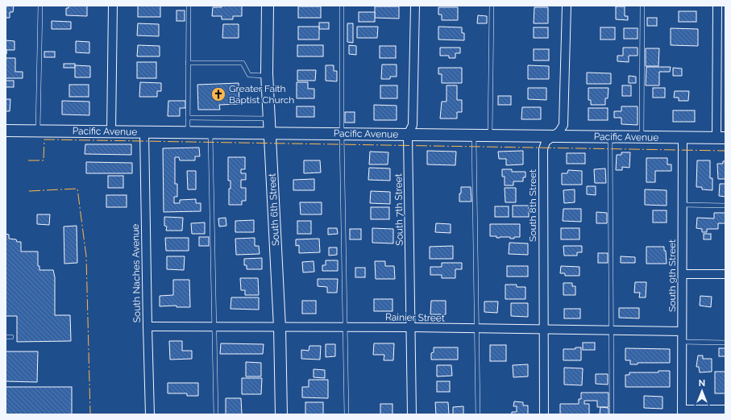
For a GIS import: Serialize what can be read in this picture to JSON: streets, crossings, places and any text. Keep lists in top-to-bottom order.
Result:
{
  "streets": {
    "street": [
      "Pacific Avenue",
      "South 8th Street",
      "South 6th Street",
      "South 7th Street",
      "South Naches Avenue",
      "South 9th Street",
      "Rainier Street"
    ]
  },
  "crossings": [
    ["Pacific Avenue", "South 8th Street"],
    ["Pacific Avenue", "South 6th Street"],
    ["Pacific Avenue", "South 7th Street"],
    ["Pacific Avenue", "South Naches Avenue"],
    ["Pacific Avenue", "South 9th Street"],
    ["South 8th Street", "Rainier Street"],
    ["South 6th Street", "Rainier Street"],
    ["South 7th Street", "Rainier Street"],
    ["South Naches Avenue", "Rainier Street"],
    ["South 9th Street", "Rainier Street"]
  ],
  "places": {
    "church": ["Greater Faith Baptist Church"]
  },
  "north": "top"
}
